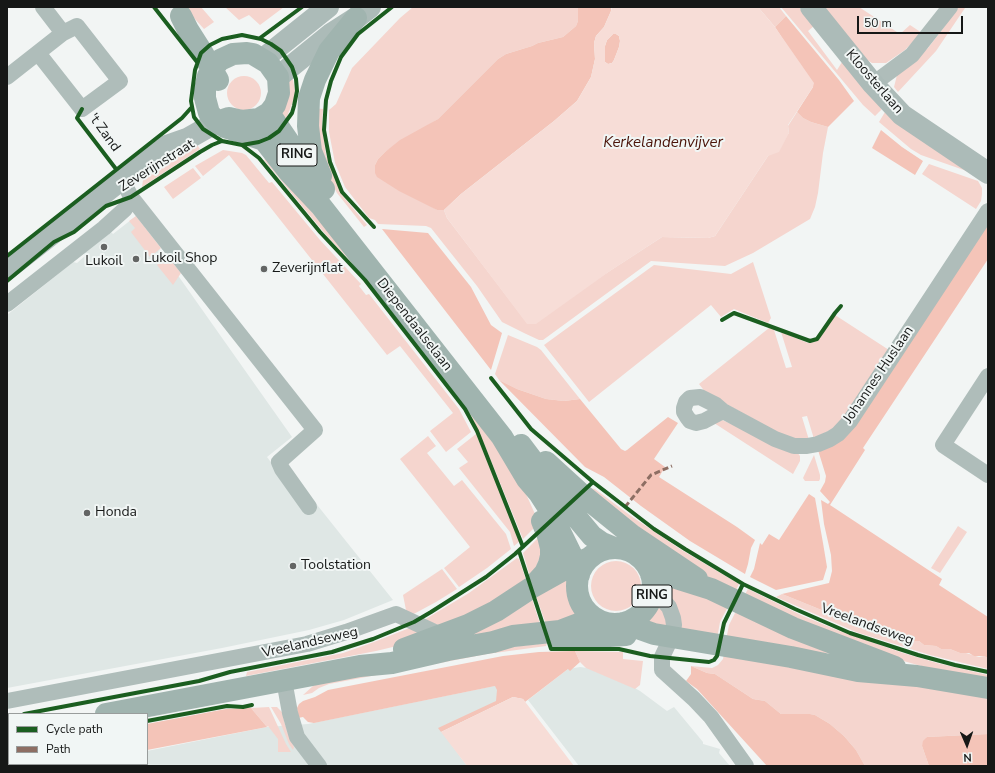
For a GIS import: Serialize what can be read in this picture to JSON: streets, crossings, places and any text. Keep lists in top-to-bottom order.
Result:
{
  "streets": {
    "main road": ["RING", "Diependaalselaan", "Vreelandseweg"],
    "street": [
      "Kloosterlaan",
      "'t Zand",
      "Zeverijnstraat",
      "Johannes Huslaan"
    ]
  },
  "crossings": [
    ["RING", "Diependaalselaan"],
    ["RING", "Vreelandseweg"],
    ["Zeverijnstraat", "Diependaalselaan"],
    ["Diependaalselaan", "Vreelandseweg"]
  ],
  "water": ["Kerkelandenvijver"],
  "places": [
    "Lukoil",
    "Lukoil Shop",
    "Zeverijnflat",
    "Honda",
    "Toolstation"
  ],
  "legend": ["Cycle path", "Path"],
  "scale_bar": "50 m",
  "north": "bottom"
}
